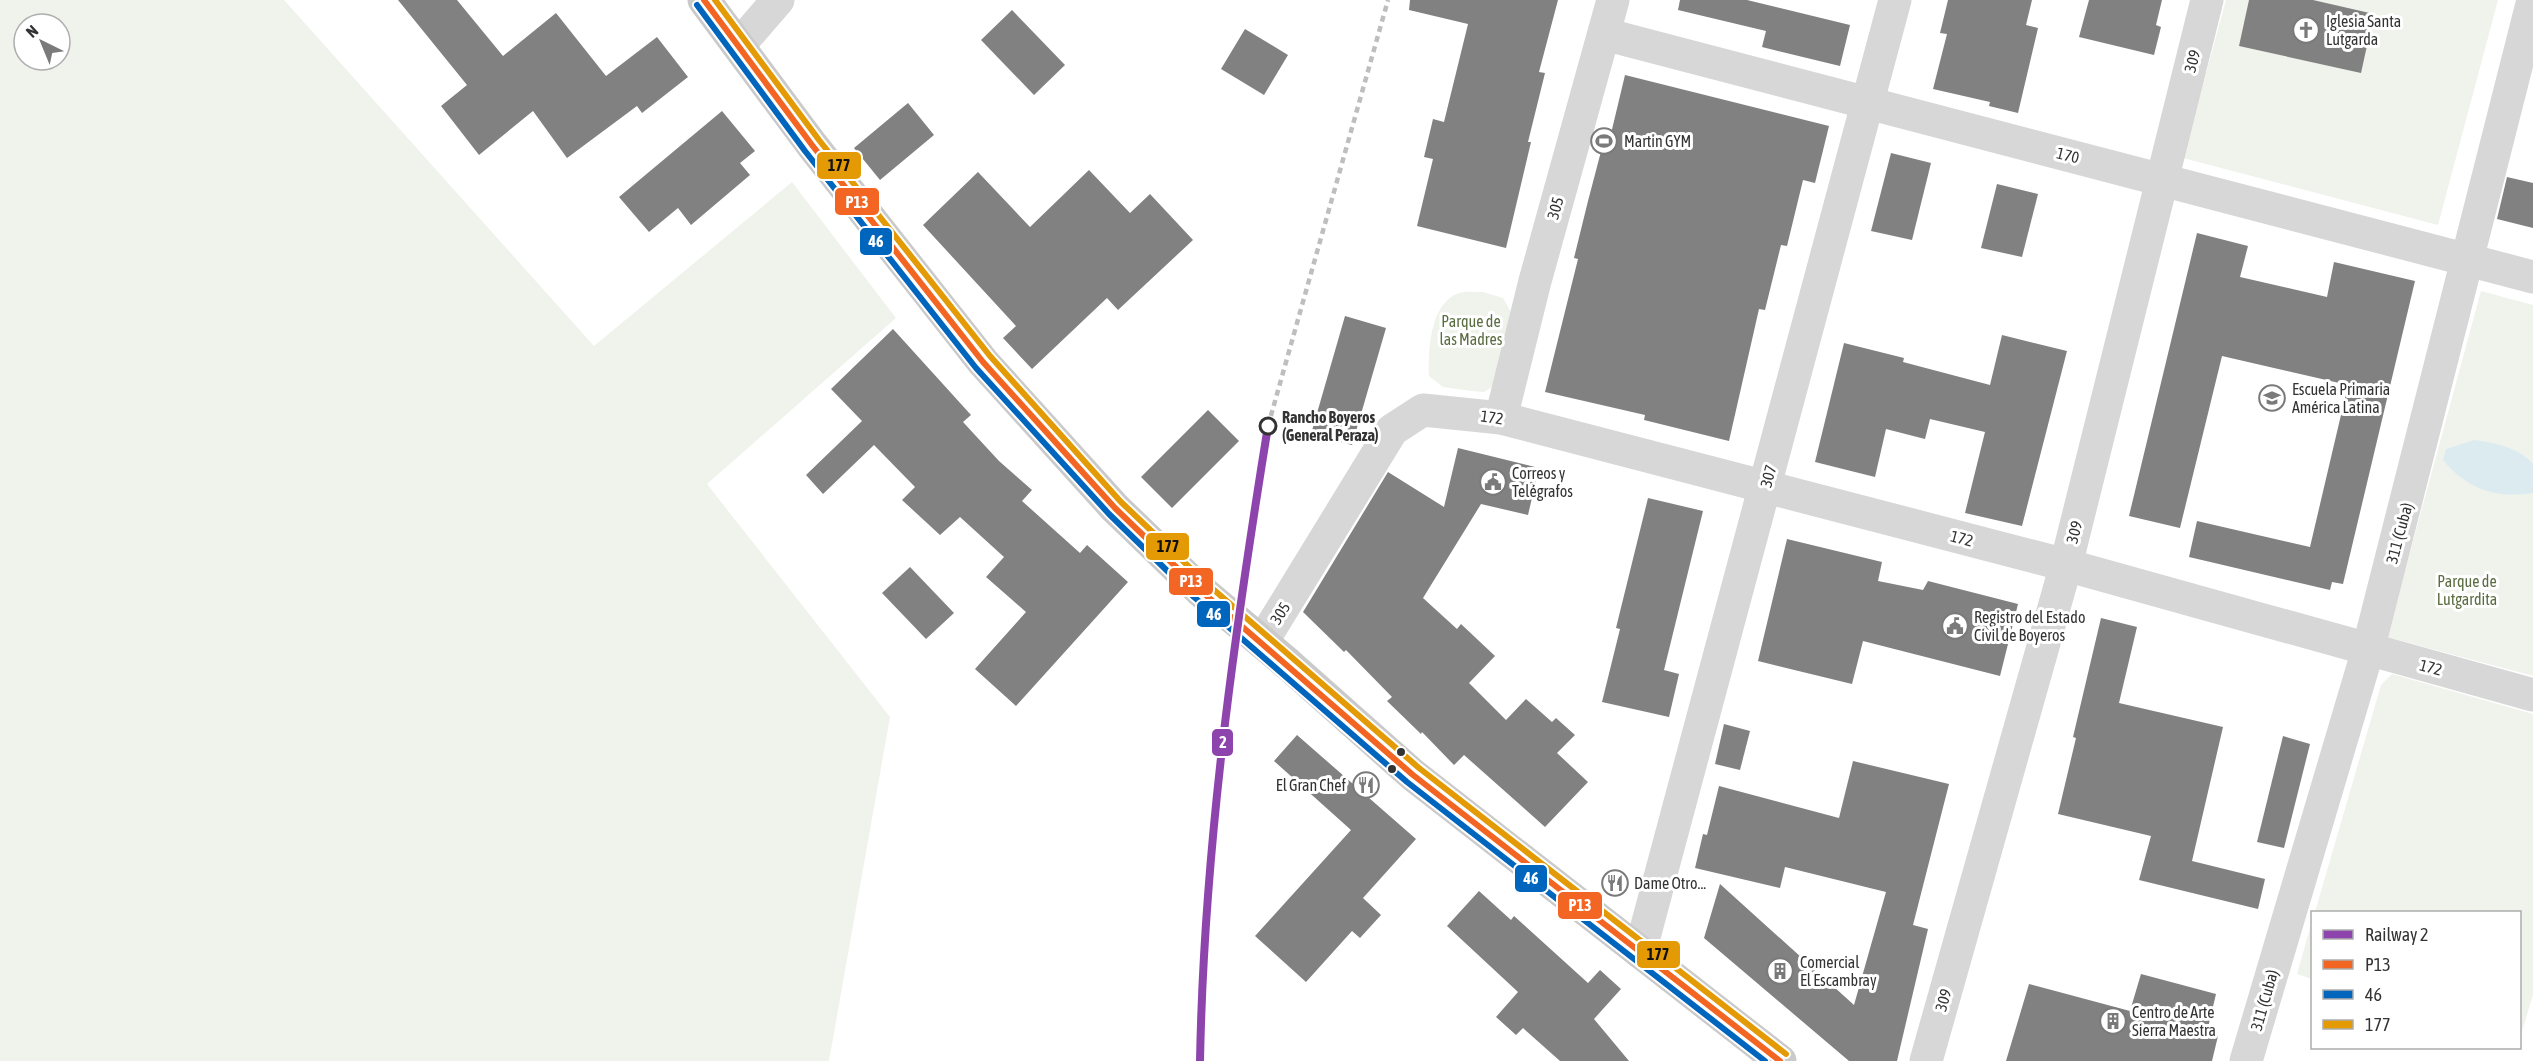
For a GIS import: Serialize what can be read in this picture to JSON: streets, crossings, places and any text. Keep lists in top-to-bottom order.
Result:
{
  "streets": {
    "street": [
      "309",
      "170",
      "305",
      "172",
      "307",
      "311 (Cuba)"
    ]
  },
  "crossings": [
    ["309", "170"],
    ["309", "172"],
    ["170", "305"],
    ["170", "307"],
    ["170", "311 (Cuba)"],
    ["305", "172"],
    ["172", "307"],
    ["172", "311 (Cuba)"]
  ],
  "parks": ["Parque de las Madres", "Parque de Lutgardita"],
  "places": {
    "church": ["Iglesia Santa Lutgarda"],
    "sports": ["Martin GYM"],
    "school or university": ["Escuela Primaria América Latina"],
    "other": ["Rancho Boyeros (General Peraza)"],
    "public building": ["Correos y Telégrafos", "Registro del Estado Civil de Boyeros"],
    "restaurant": ["El Gran Chef", "Dame Otro..."],
    "building": ["Comercial El Escambray", "Centro de Arte Sierra Maestra"]
  },
  "lines": [
    "transit line P13",
    "transit line 177",
    "transit line 46",
    "rail line 2"
  ],
  "legend": [
    "Railway 2",
    "P13",
    "46",
    "177"
  ],
  "north": "top left"
}
